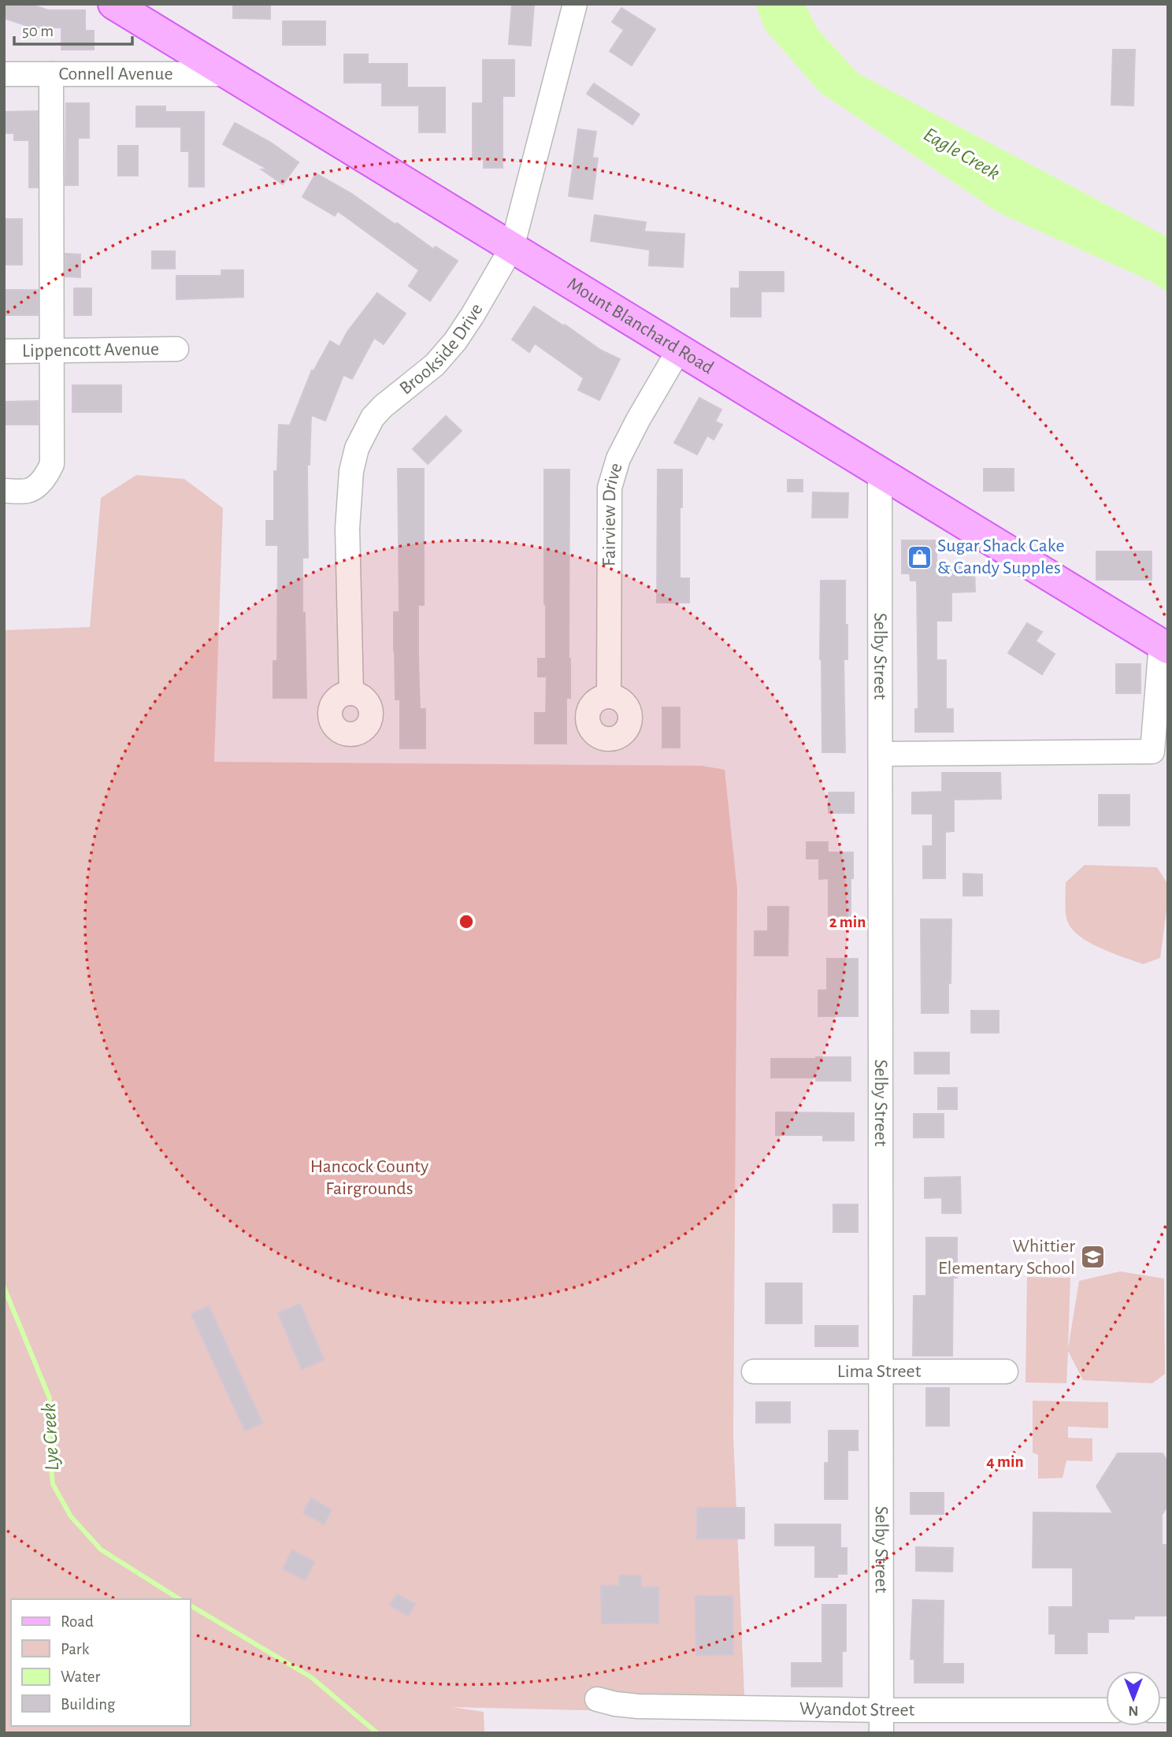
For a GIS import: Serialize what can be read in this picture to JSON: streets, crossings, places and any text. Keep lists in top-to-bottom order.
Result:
{
  "streets": {
    "main road": ["Mount Blanchard Road"],
    "street": [
      "Connell Avenue",
      "Brookside Drive",
      "Lippencott Avenue",
      "Fairview Drive",
      "Selby Street",
      "Lima Street",
      "Wyandot Street"
    ]
  },
  "crossings": [
    ["Connell Avenue", "Mount Blanchard Road"],
    ["Mount Blanchard Road", "Brookside Drive"],
    ["Mount Blanchard Road", "Fairview Drive"],
    ["Mount Blanchard Road", "Selby Street"],
    ["Selby Street", "Lima Street"],
    ["Selby Street", "Wyandot Street"]
  ],
  "water": ["Eagle Creek", "Lye Creek"],
  "parks": ["Hancock County Fairgrounds"],
  "places": {
    "shop": ["Sugar Shack Cake & Candy Supples"],
    "school or university": ["Whittier Elementary School"]
  },
  "legend": [
    "Road",
    "Park",
    "Water",
    "Building"
  ],
  "scale_bar": "50 m",
  "north": "bottom",
  "rings": ["2 min", "4 min"]
}
